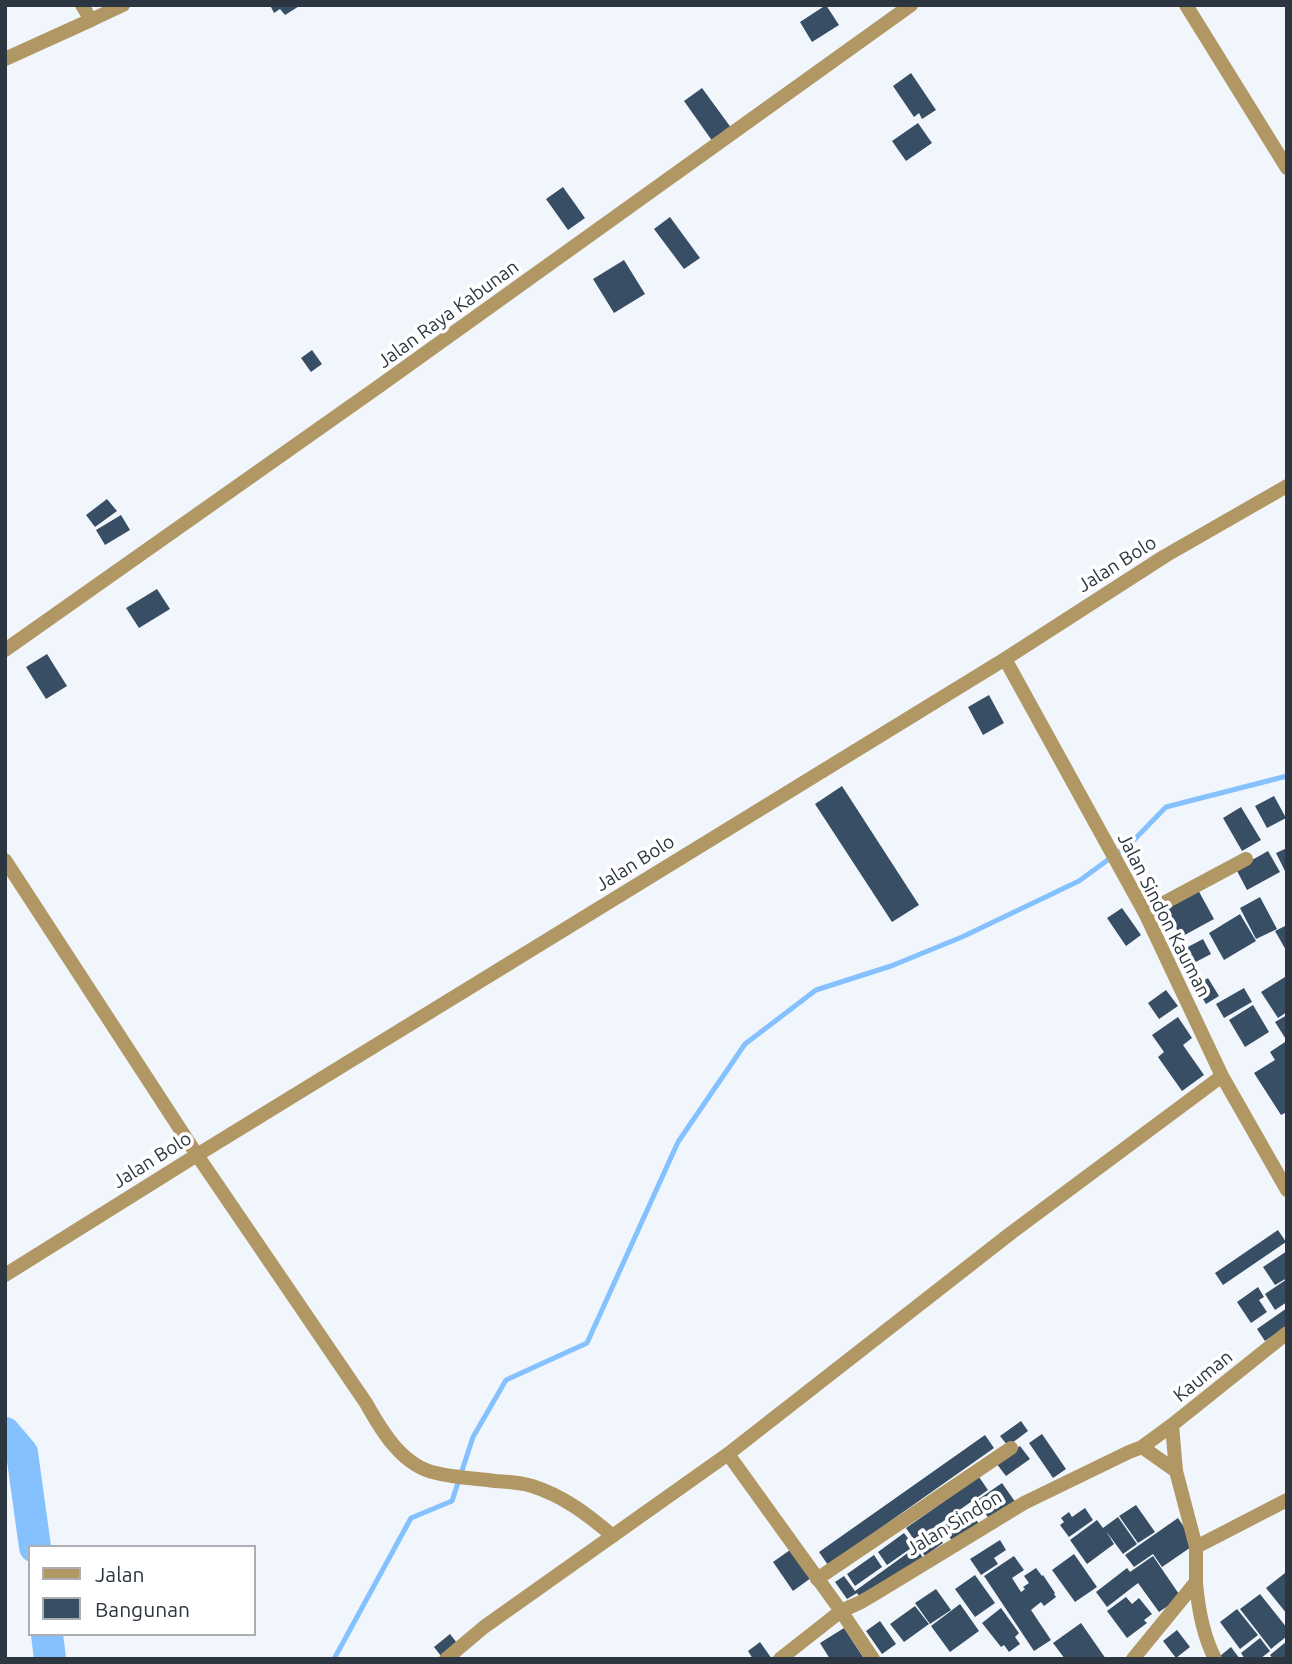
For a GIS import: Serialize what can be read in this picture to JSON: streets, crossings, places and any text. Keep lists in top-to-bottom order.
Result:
{
  "streets": {
    "street": [
      "Jalan Raya Kabunan",
      "Jalan Bolo",
      "Jalan Sindon Kauman",
      "Kauman",
      "Jalan Sindon"
    ]
  },
  "crossings": [
    ["Jalan Bolo", "Jalan Sindon Kauman"],
    ["Kauman", "Jalan Sindon"]
  ],
  "legend": ["Jalan", "Bangunan"]
}
